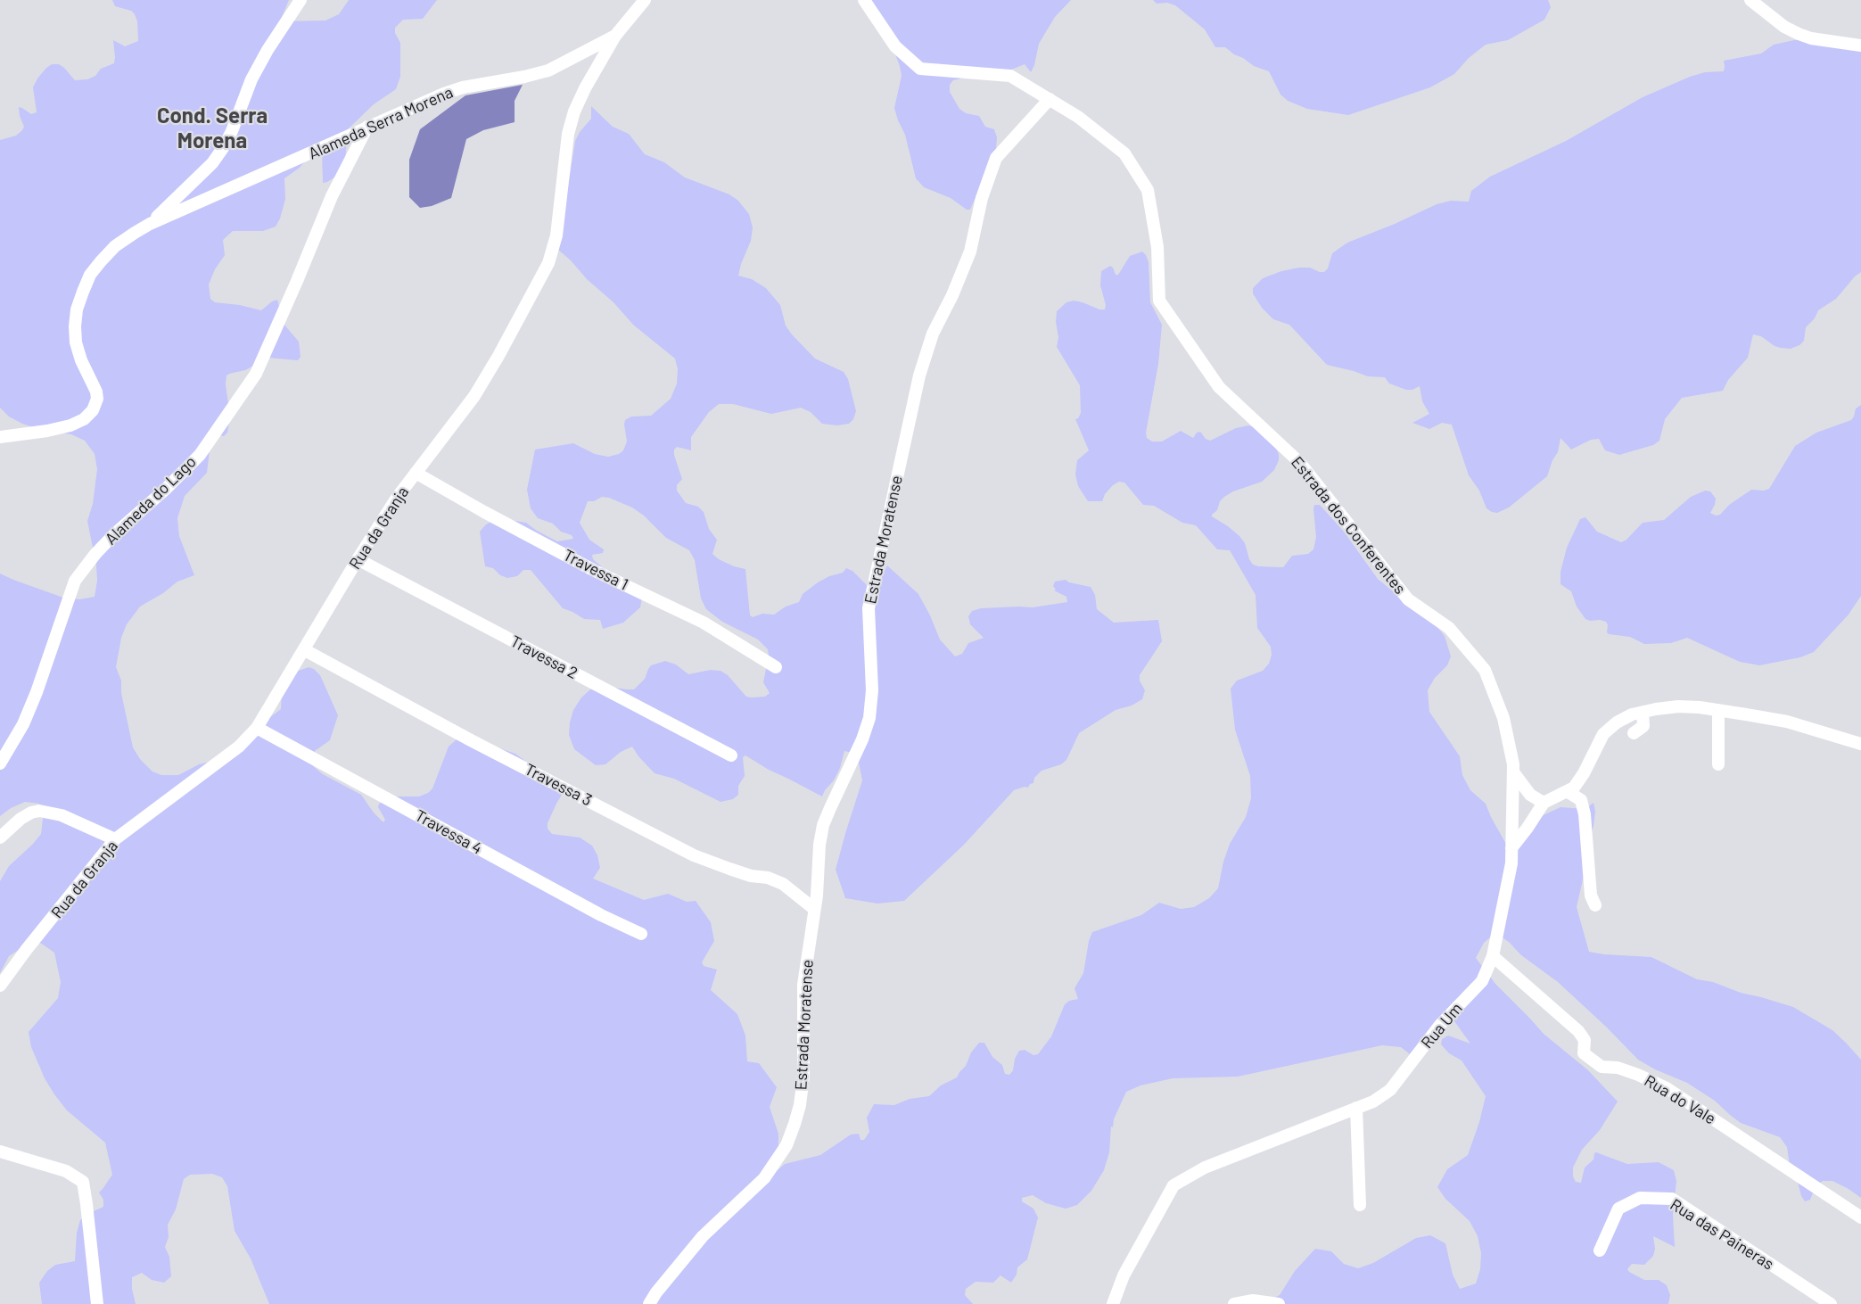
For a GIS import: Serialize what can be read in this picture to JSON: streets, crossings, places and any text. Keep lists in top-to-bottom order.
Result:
{
  "streets": {
    "street": [
      "Alameda Serra Morena",
      "Alameda do Lago",
      "Estrada dos Conferentes",
      "Rua da Granja",
      "Estrada Moratense",
      "Travessa 1",
      "Travessa 2",
      "Travessa 3",
      "Travessa 4",
      "Rua Um",
      "Rua do Vale",
      "Rua das Paineras"
    ]
  },
  "crossings": [
    ["Alameda Serra Morena", "Alameda do Lago"],
    ["Alameda Serra Morena", "Rua da Granja"],
    ["Estrada dos Conferentes", "Estrada Moratense"],
    ["Estrada dos Conferentes", "Rua Um"],
    ["Rua da Granja", "Travessa 1"],
    ["Rua da Granja", "Travessa 2"],
    ["Rua da Granja", "Travessa 3"],
    ["Rua da Granja", "Travessa 4"],
    ["Estrada Moratense", "Travessa 3"],
    ["Rua Um", "Rua do Vale"]
  ],
  "districts": ["Cond. Serra Morena"]
}
